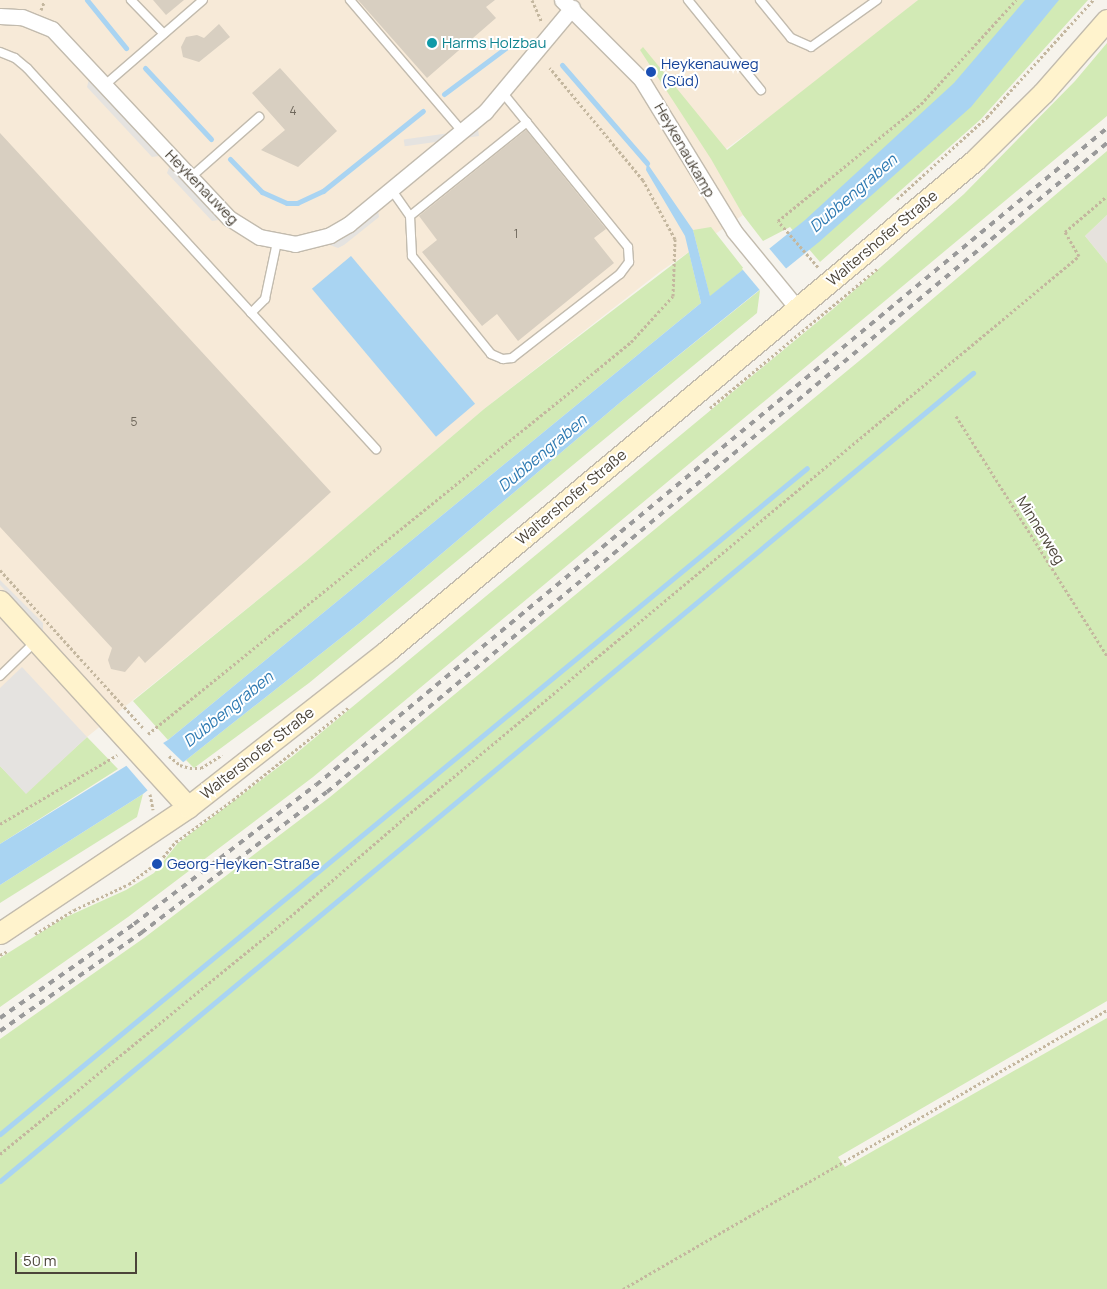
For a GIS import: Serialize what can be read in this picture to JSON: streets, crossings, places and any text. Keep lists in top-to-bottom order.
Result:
{
  "streets": {
    "main road": ["Waltershofer Straße"],
    "street": ["Heykenaukamp", "Heykenauweg"],
    "path": ["Minnerweg"]
  },
  "crossings": [
    ["Heykenaukamp", "Heykenauweg"],
    ["Heykenaukamp", "Waltershofer Straße"]
  ],
  "water": ["Dubbengraben"],
  "places": ["Harms Holzbau", "Heykenauweg (Süd)", "Georg-Heyken-Straße"],
  "house_numbers": ["4", "1", "5"],
  "scale_bar": "50 m"
}
